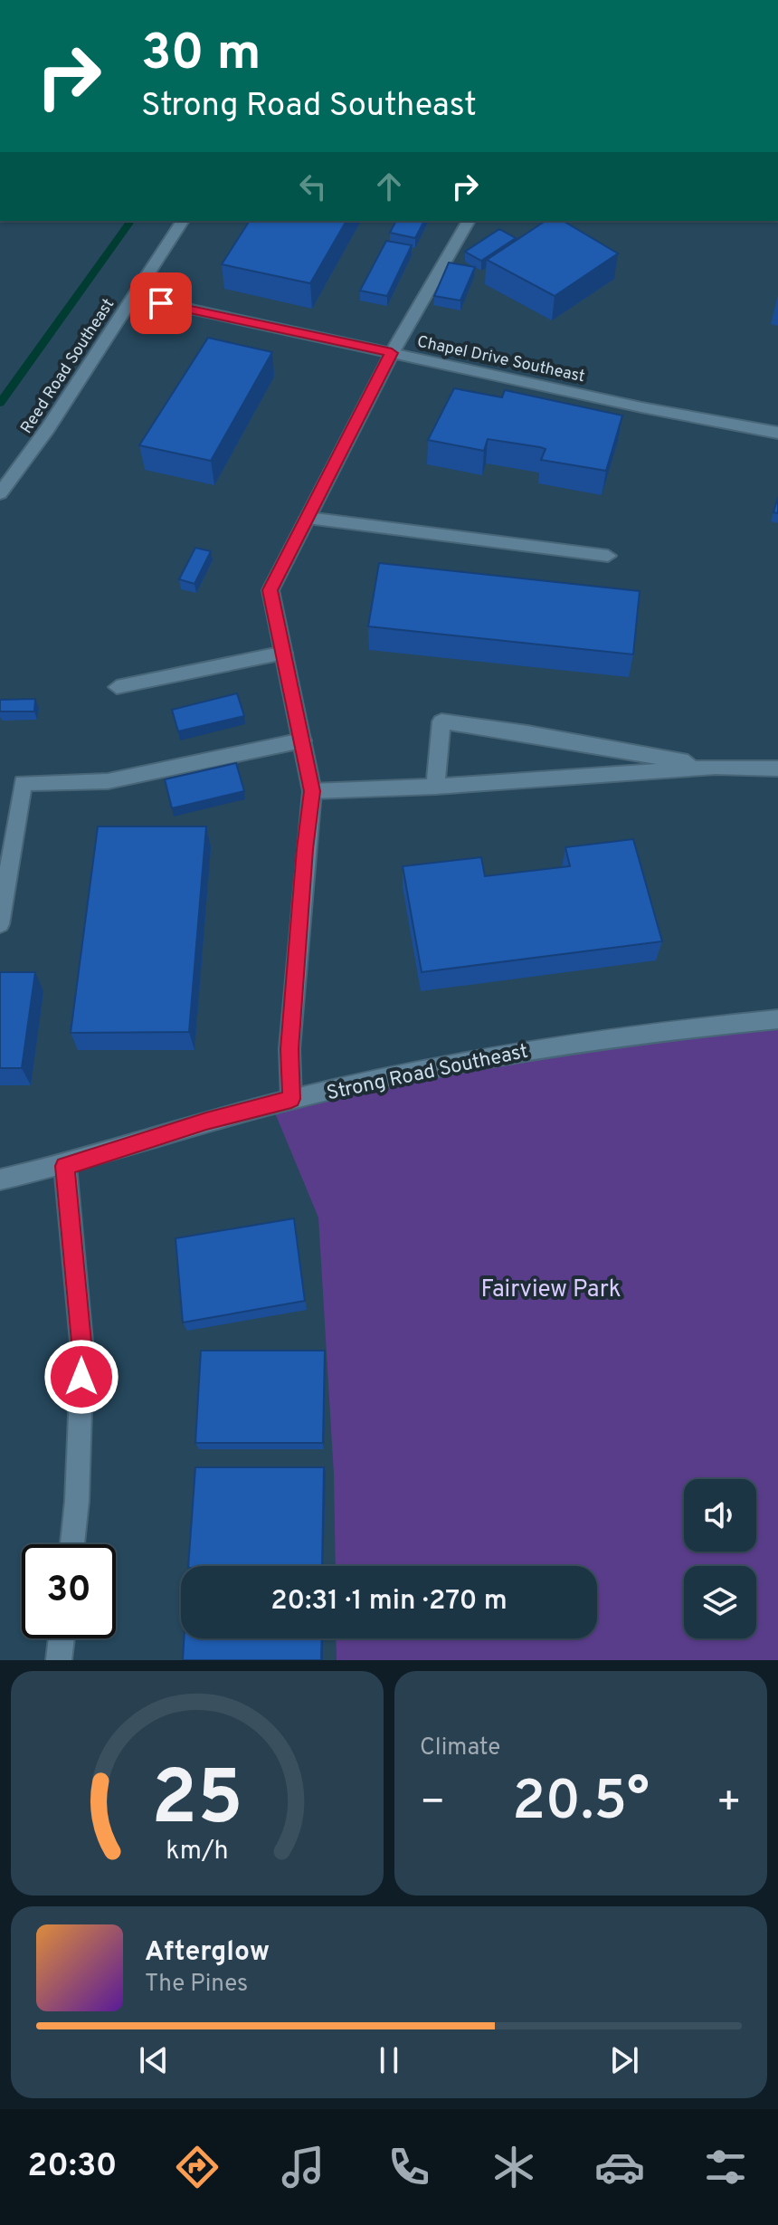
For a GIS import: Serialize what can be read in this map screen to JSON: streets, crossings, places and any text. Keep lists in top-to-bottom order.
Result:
{
  "streets": {
    "street": ["Chapel Drive Southeast", "Reed Road Southeast", "Strong Road Southeast"]
  },
  "crossings": [
    ["Chapel Drive Southeast", "Reed Road Southeast"]
  ],
  "parks": ["Fairview Park"],
  "page": {
    "turn": ["30 m", "Strong Road Southeast"],
    "limit": "30",
    "trip": "20:31 · 1 min · 270 m",
    "tile": "Climate",
    "heat": ["−", "20.5°", "+"],
    "song": ["Afterglow", "The Pines"],
    "tabs": "20:30",
    "gauge": ["25", "km/h"]
  }
}
